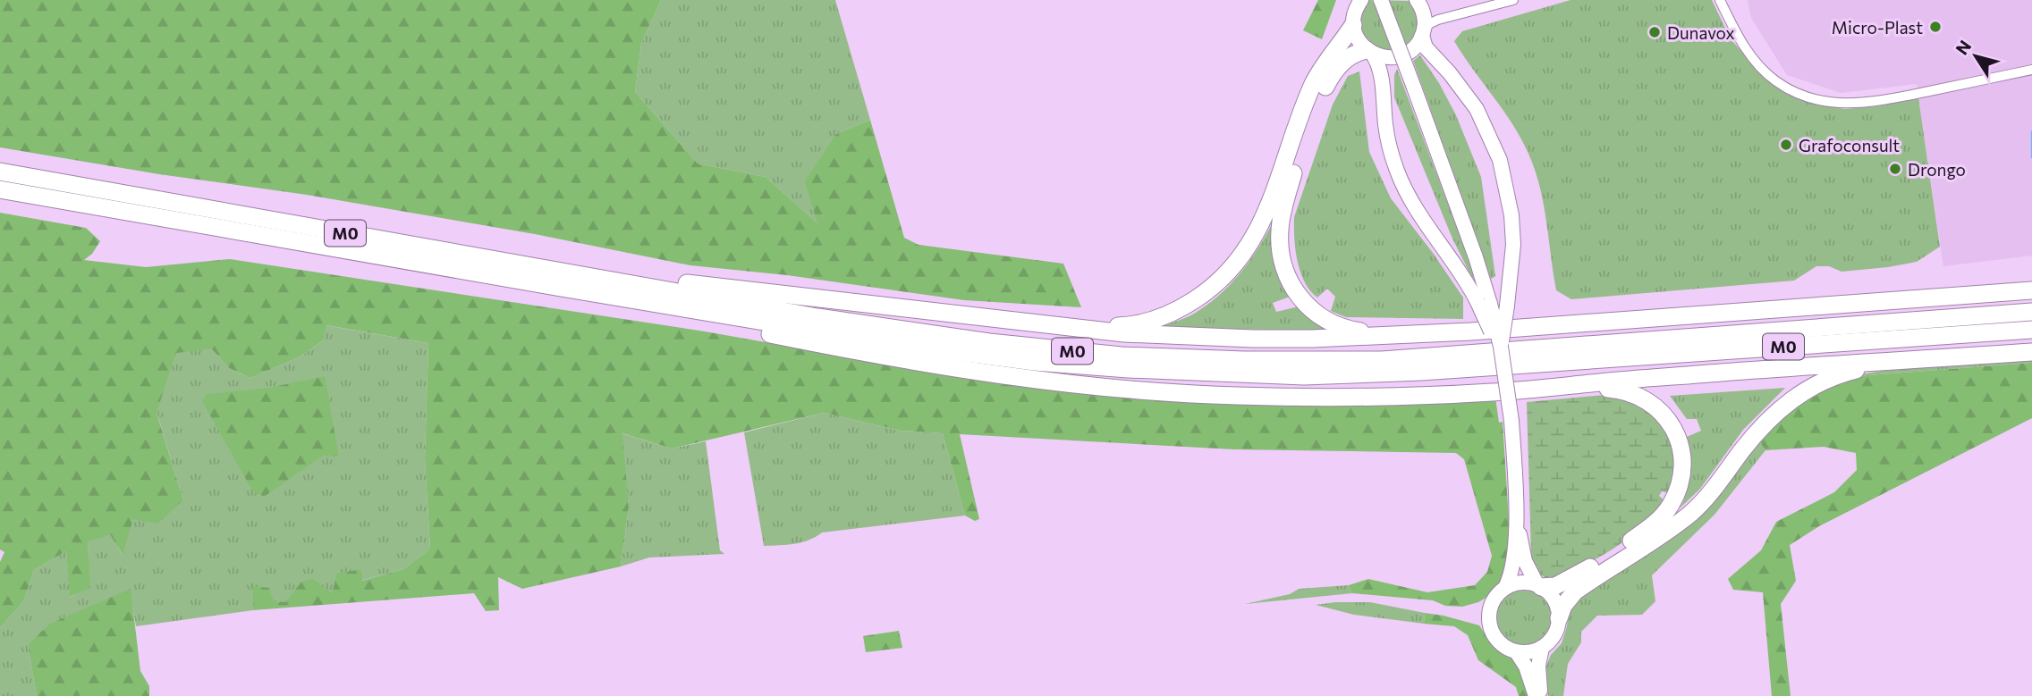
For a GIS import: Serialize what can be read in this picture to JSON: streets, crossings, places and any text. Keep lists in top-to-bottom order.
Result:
{
  "streets": {
    "highway": ["M0"]
  },
  "places": [
    "Micro-Plast",
    "Dunavox",
    "Grafoconsult",
    "Drongo"
  ],
  "north": "top left"
}
